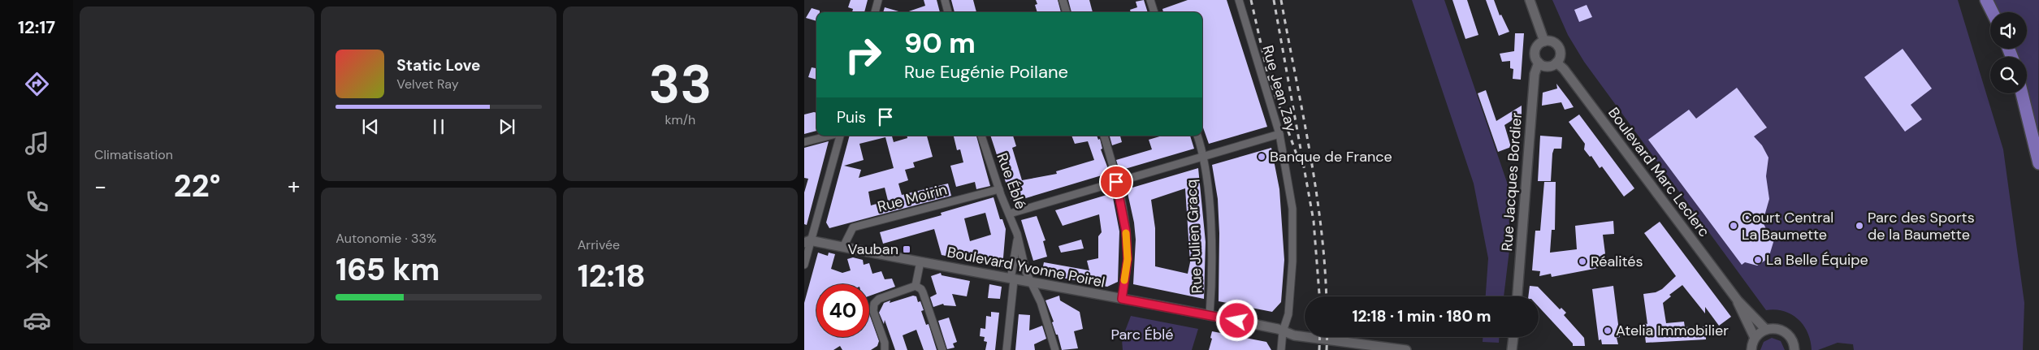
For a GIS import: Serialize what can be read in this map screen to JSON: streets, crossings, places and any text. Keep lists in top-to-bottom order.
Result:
{
  "streets": {
    "street": [
      "Rue Jean Zay",
      "Boulevard Marc Leclerc",
      "Rue Éblé",
      "Rue Jacques Bordier",
      "Rue Moirin",
      "Rue Julien Gracq",
      "Boulevard Yvonne Poirel"
    ]
  },
  "crossings": [
    ["Rue Jean Zay", "Boulevard Yvonne Poirel"],
    ["Boulevard Marc Leclerc", "Rue Jacques Bordier"],
    ["Rue Éblé", "Rue Moirin"],
    ["Rue Éblé", "Boulevard Yvonne Poirel"],
    ["Rue Moirin", "Boulevard Yvonne Poirel"],
    ["Rue Julien Gracq", "Boulevard Yvonne Poirel"]
  ],
  "parks": ["Parc Éblé"],
  "places": {
    "other": [
      "Banque de France",
      "Court Central La Baumette",
      "Parc des Sports de la Baumette",
      "La Belle Équipe",
      "Réalités",
      "Atelia Immobilier"
    ],
    "transit": ["Vauban"]
  },
  "page": {
    "tabs": "12:17",
    "tile": [
      "Climatisation",
      ["33", "km/h"],
      ["Autonomie · 33%", "165 km"],
      ["Arrivée", "12:18"]
    ],
    "turn": ["90 m", "Rue Eugénie Poilane"],
    "song": ["Static Love", "Velvet Ray"],
    "then": "Puis",
    "heat": ["−", "22°", "+"],
    "limit": "40",
    "trip": "12:18 · 1 min · 180 m"
  }
}
